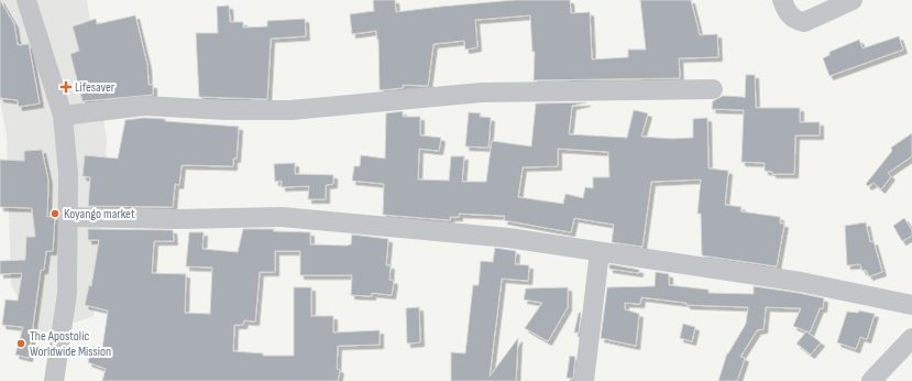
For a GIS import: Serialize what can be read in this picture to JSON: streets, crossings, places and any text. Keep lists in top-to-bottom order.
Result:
{
  "places": {
    "health": ["Lifesaver"],
    "other": ["Koyango market", "The Apostolic Worldwide Mission"]
  }
}
